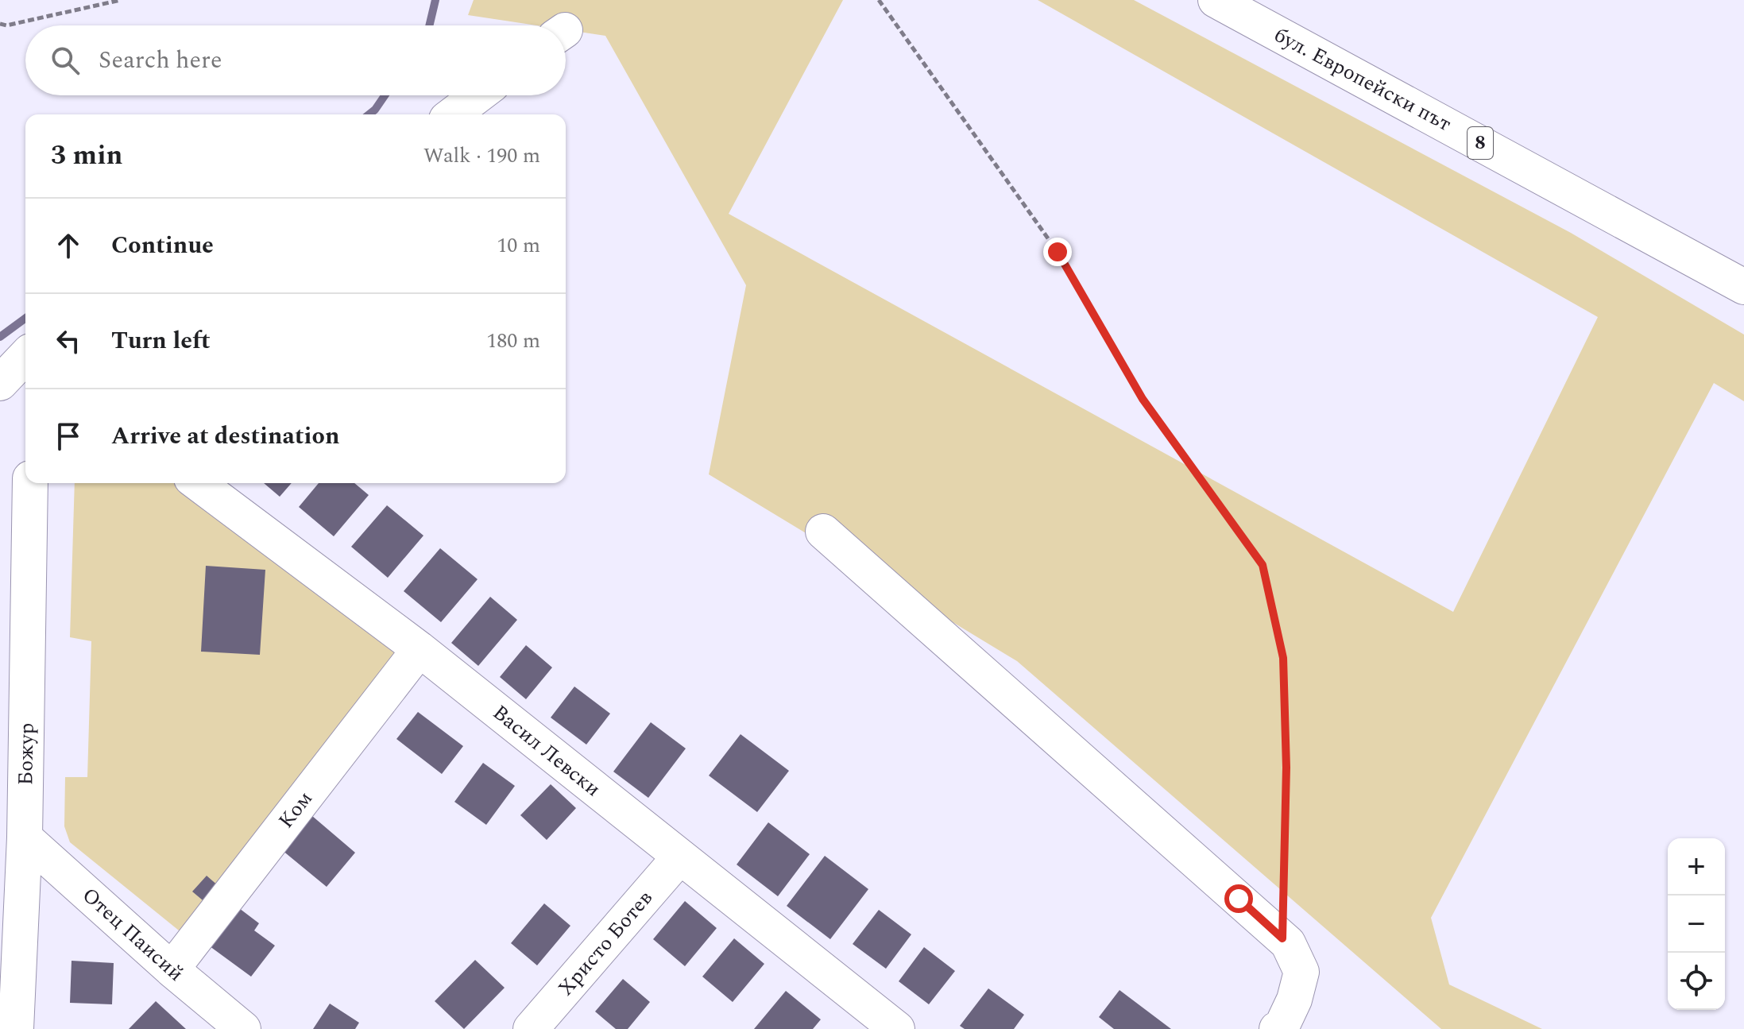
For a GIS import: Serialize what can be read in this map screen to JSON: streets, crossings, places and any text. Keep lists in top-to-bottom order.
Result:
{
  "streets": {
    "street": [
      "бул. Европейски път",
      "8",
      "Васил Левски",
      "Божур",
      "Ком",
      "Отец Паисий",
      "Христо Ботев"
    ]
  },
  "crossings": [
    ["Васил Левски", "Ком"],
    ["Васил Левски", "Христо Ботев"],
    ["Божур", "Отец Паисий"],
    ["Ком", "Отец Паисий"]
  ],
  "page": {
    "search": "Search here",
    "heading": ["3 min", "Walk · 190 m"],
    "list": [
      ["Continue", "10 m"],
      ["Turn left", "180 m"],
      "Arrive at destination"
    ],
    "map_buttons": ["+", "−"]
  }
}
